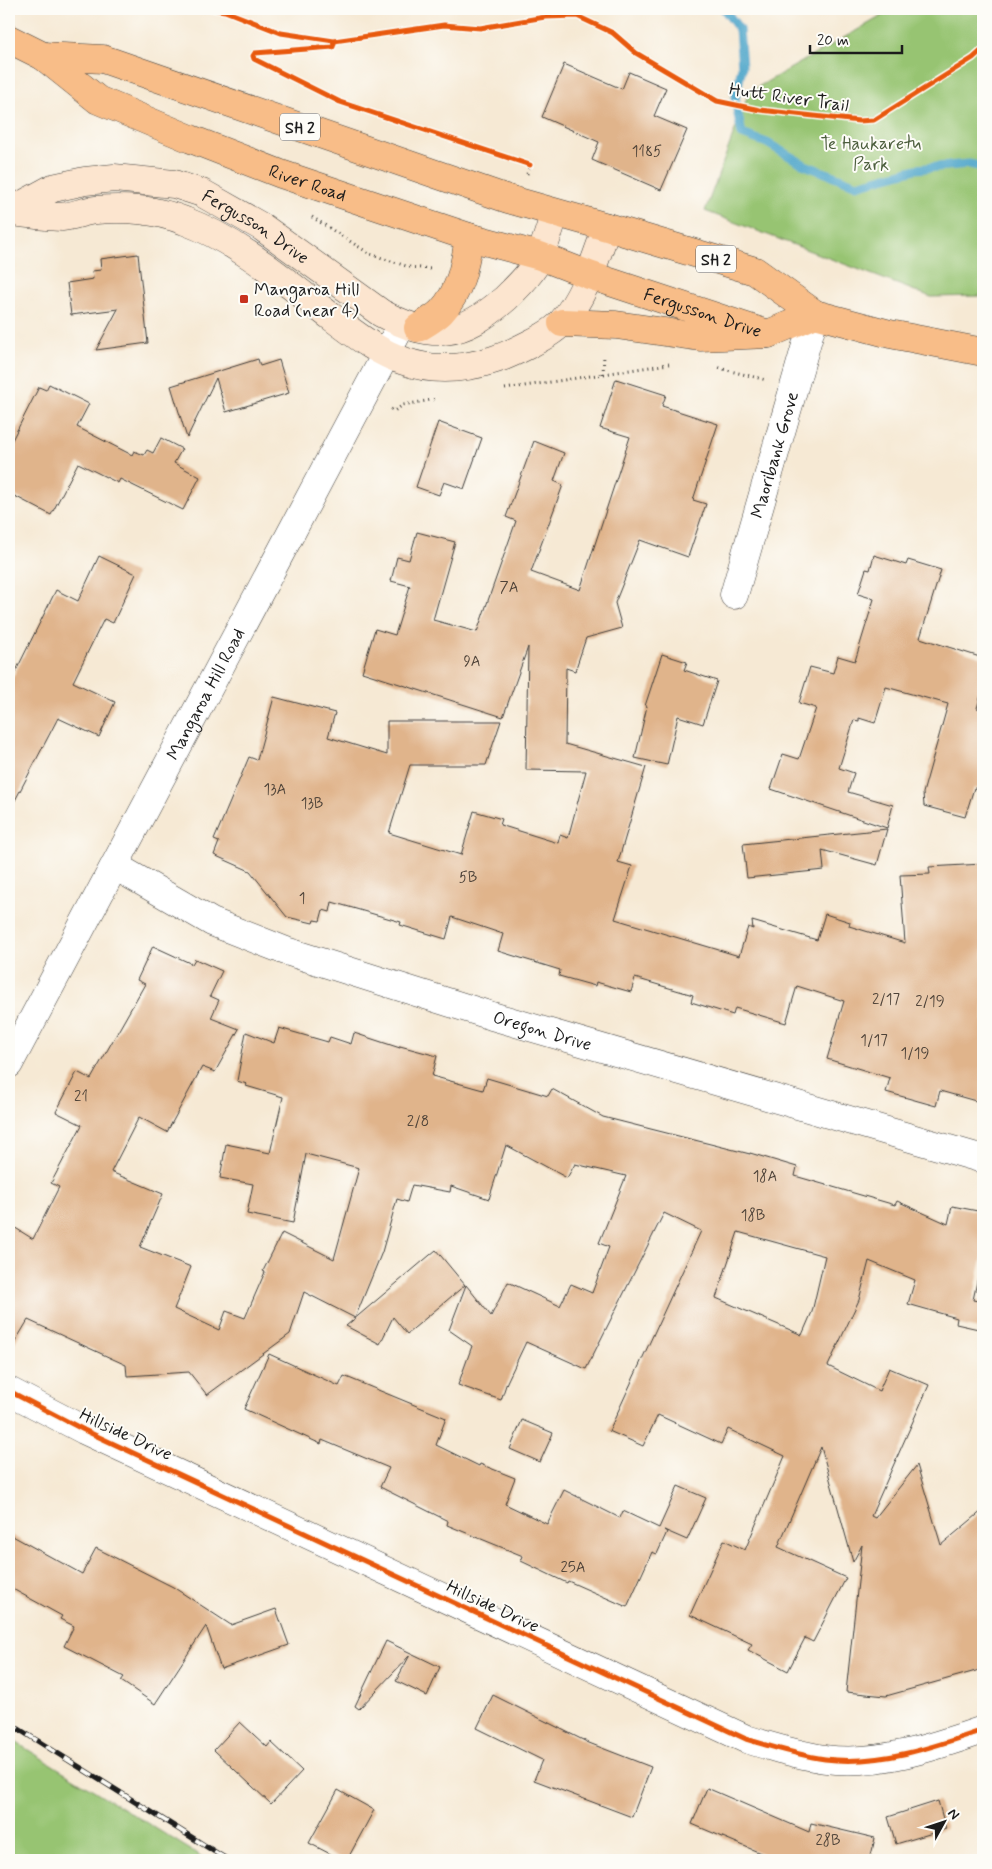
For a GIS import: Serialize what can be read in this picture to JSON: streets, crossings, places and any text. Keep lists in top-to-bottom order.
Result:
{
  "streets": {
    "highway": ["SH 2", "River Road", "Fergusson Drive"],
    "street": [
      "Maoribank Grove",
      "Mangaroa Hill Road",
      "Oregon Drive",
      "Hillside Drive"
    ],
    "cycle path": ["Hutt River Trail"]
  },
  "crossings": [
    ["SH 2", "River Road"],
    ["SH 2", "Fergusson Drive"],
    ["SH 2", "Maoribank Grove"],
    ["River Road", "Fergusson Drive"],
    ["Fergusson Drive", "Maoribank Grove"],
    ["Fergusson Drive", "Mangaroa Hill Road"],
    ["Mangaroa Hill Road", "Oregon Drive"]
  ],
  "parks": ["Te Haukaretu Park"],
  "places": {
    "transit": ["Mangaroa Hill Road (near 4)"]
  },
  "house_numbers": [
    "1185",
    "7A",
    "9A",
    "13A",
    "13B",
    "5B",
    "1",
    "2/17",
    "2/19",
    "1/17",
    "1/19",
    "21",
    "2/8",
    "18A",
    "18B",
    "25A",
    "28B"
  ],
  "scale_bar": "20 m",
  "north": "top right"
}
